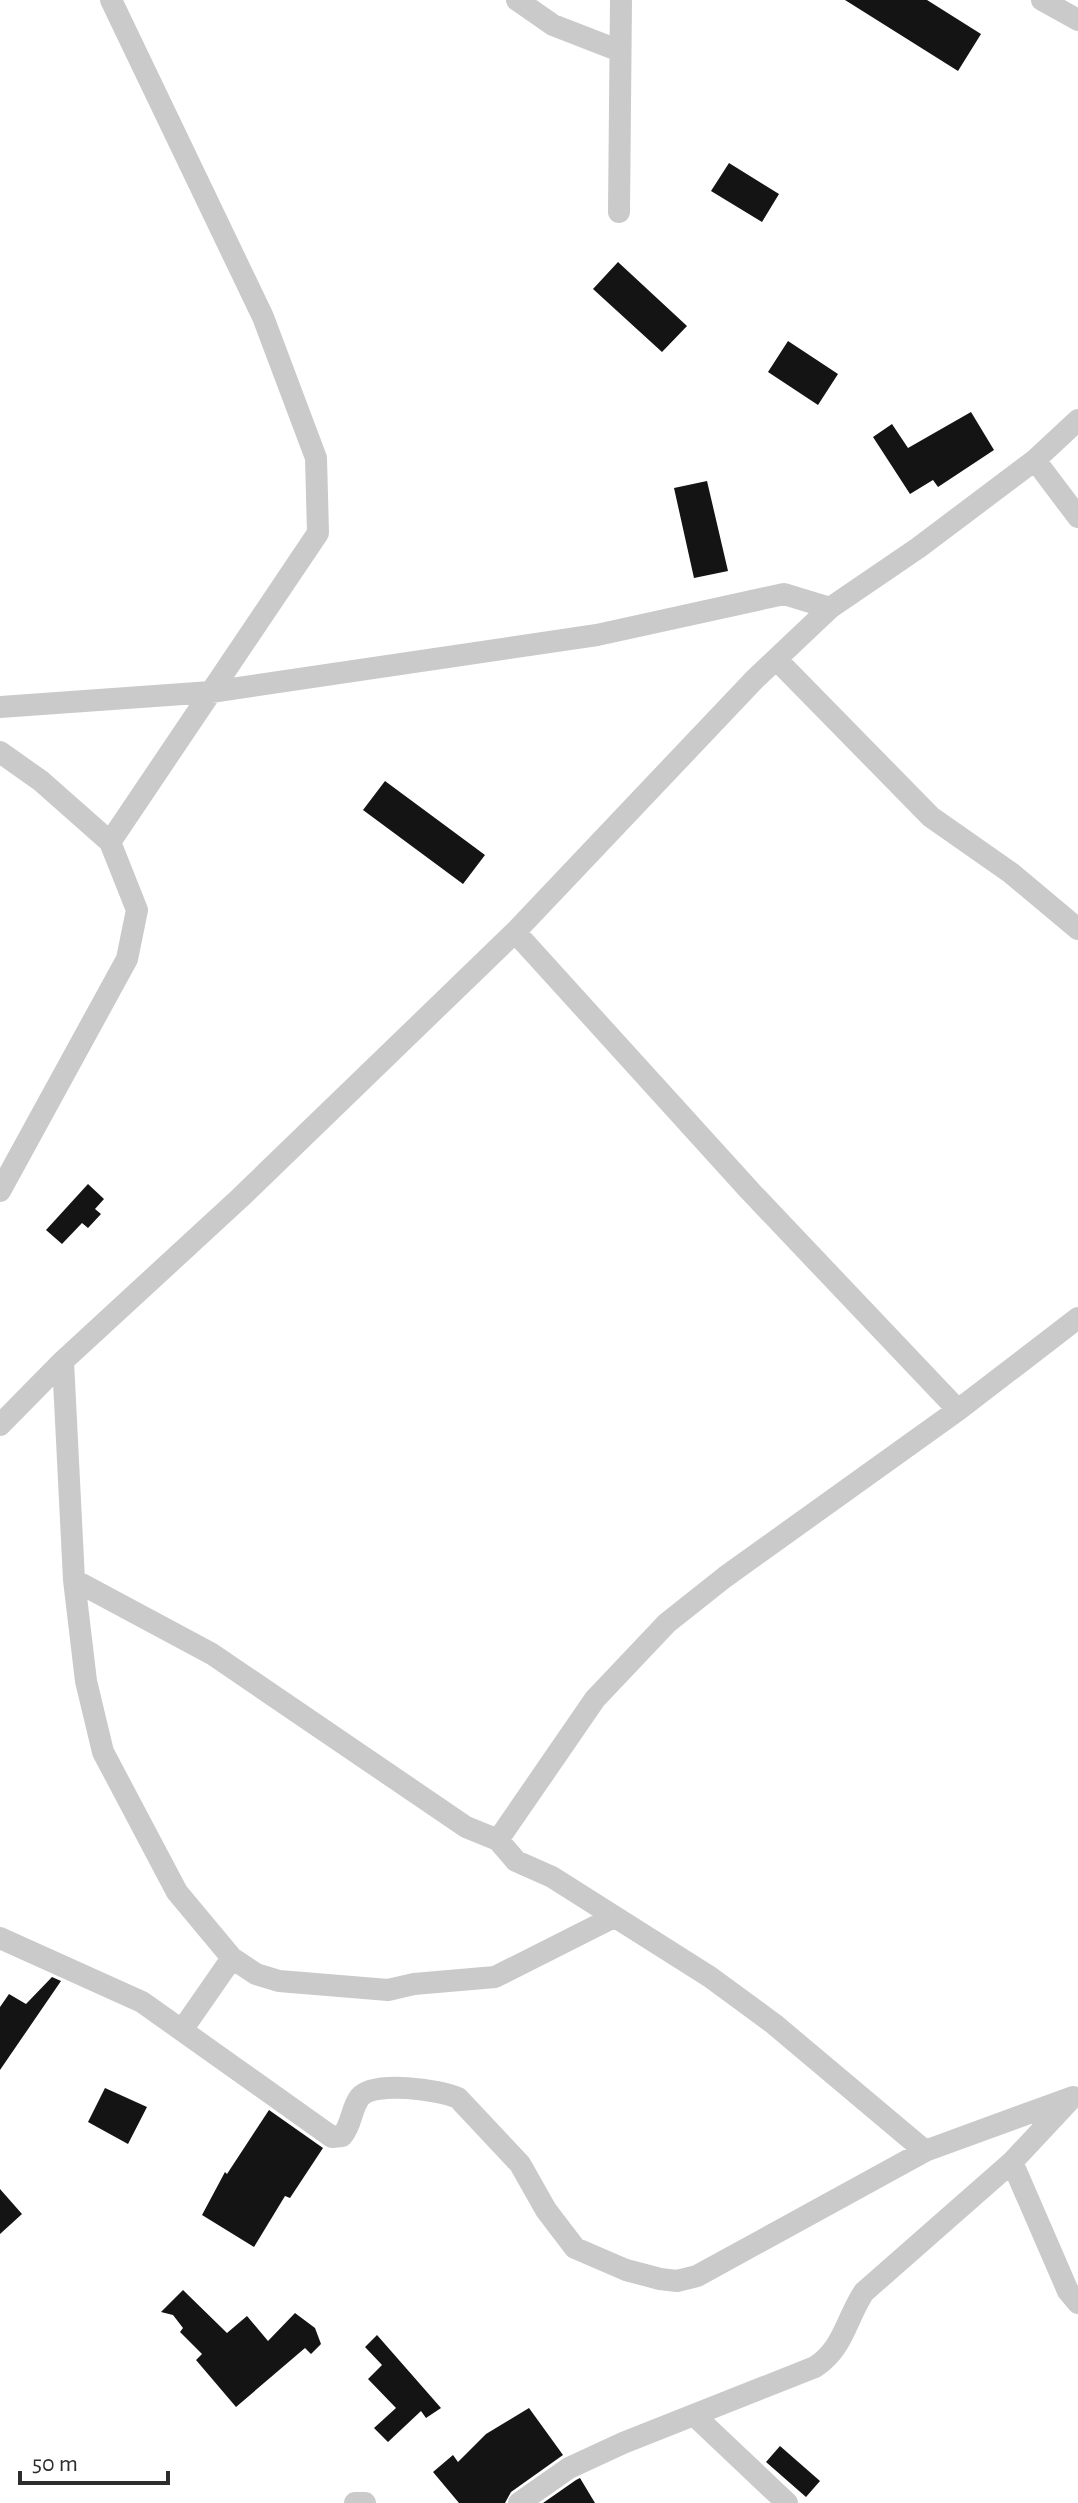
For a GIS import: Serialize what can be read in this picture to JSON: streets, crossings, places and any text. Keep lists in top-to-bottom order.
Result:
{
  "scale_bar": "50 m"
}
